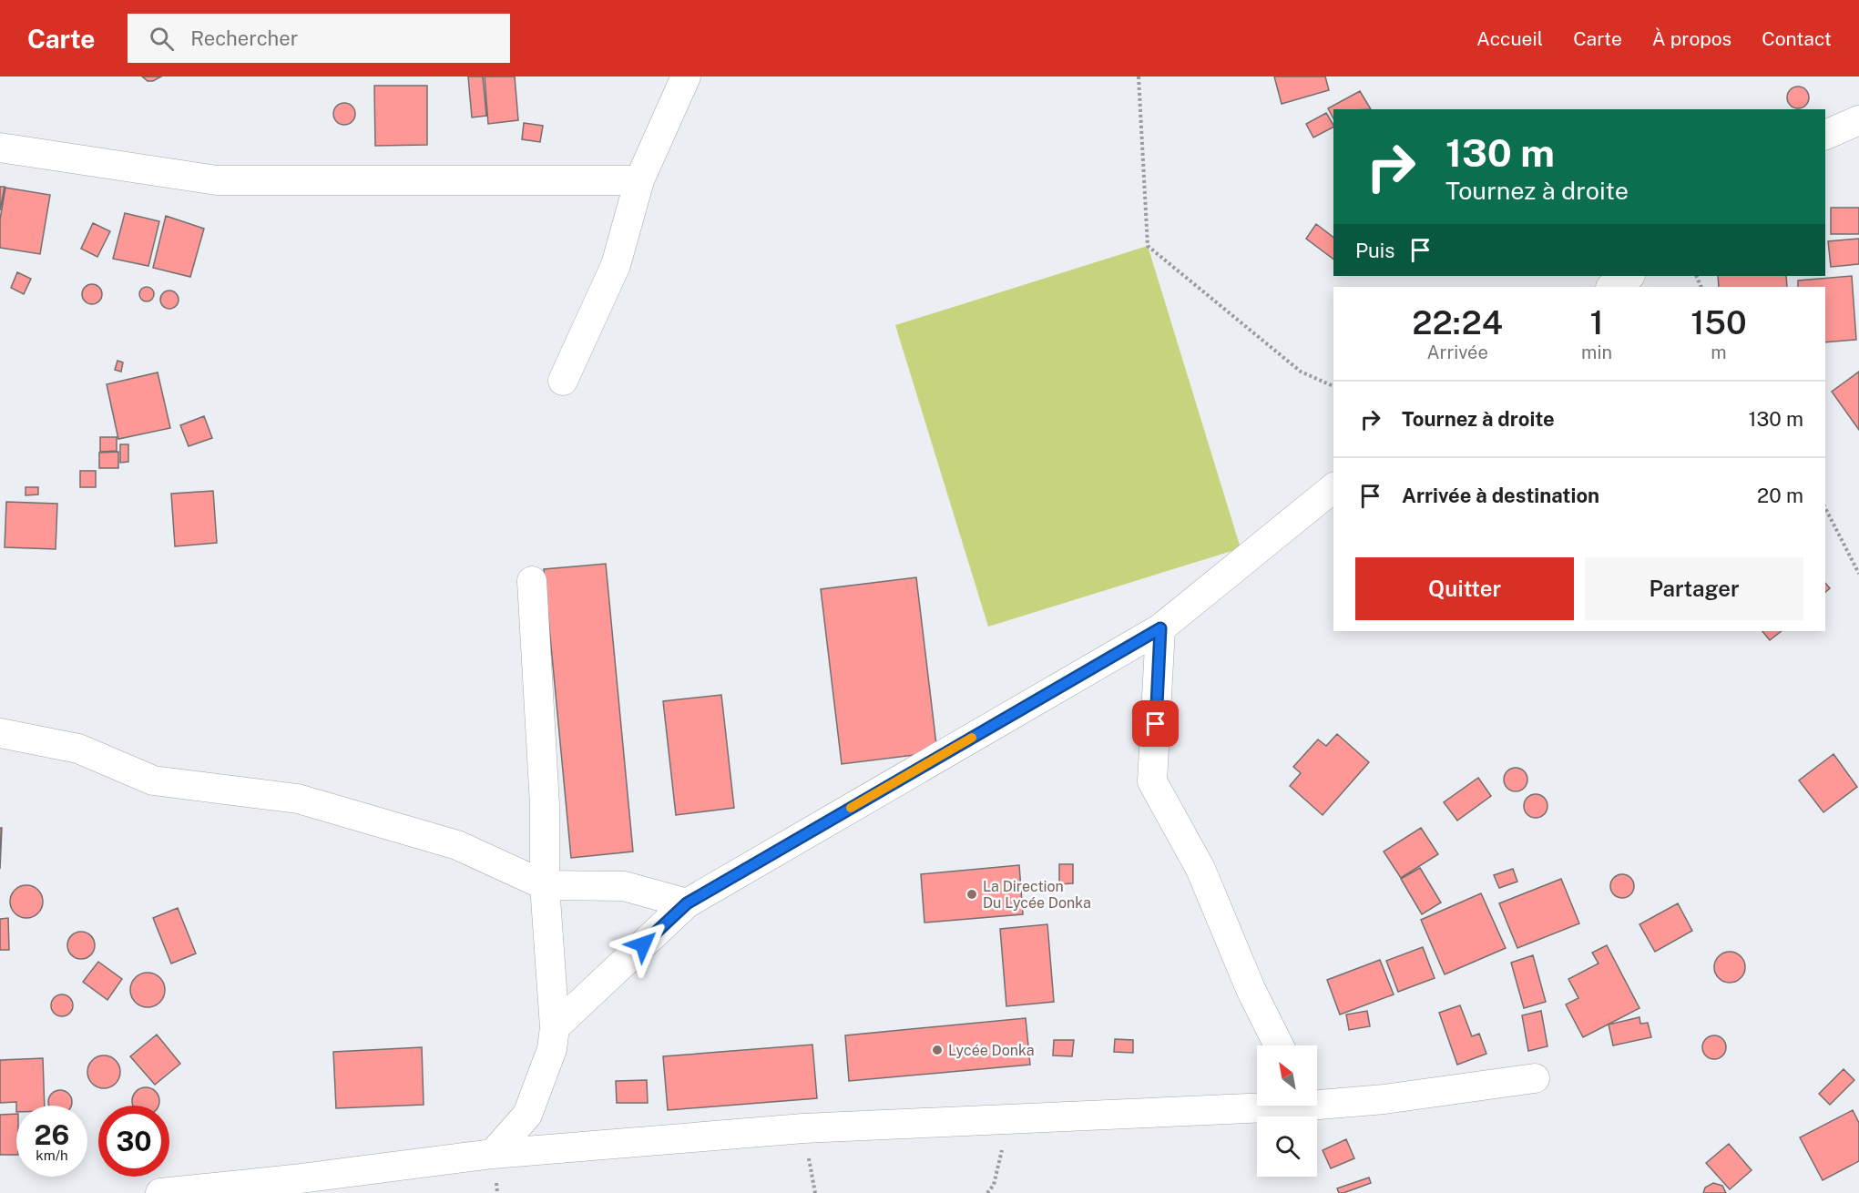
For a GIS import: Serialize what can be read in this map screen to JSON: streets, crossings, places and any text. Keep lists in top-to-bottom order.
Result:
{
  "places": ["La Direction Du Lycée Donka", "Lycée Donka"],
  "north": "top left",
  "page": {
    "header": "Carte",
    "search": "Rechercher",
    "nav": [
      "Accueil",
      "Carte",
      "À propos",
      "Contact"
    ],
    "turn": ["130 m", "Tournez à droite"],
    "then": "Puis",
    "eta": [
      "22:24",
      "Arrivée",
      "1",
      "min",
      "150",
      "m"
    ],
    "list": [
      {
        "name": "Tournez à droite",
        "value": "130 m"
      },
      {
        "name": "Arrivée à destination",
        "value": "20 m"
      }
    ],
    "buttons": ["Quitter", "Partager"],
    "speed": "26 km/h",
    "limit": "30"
  }
}
